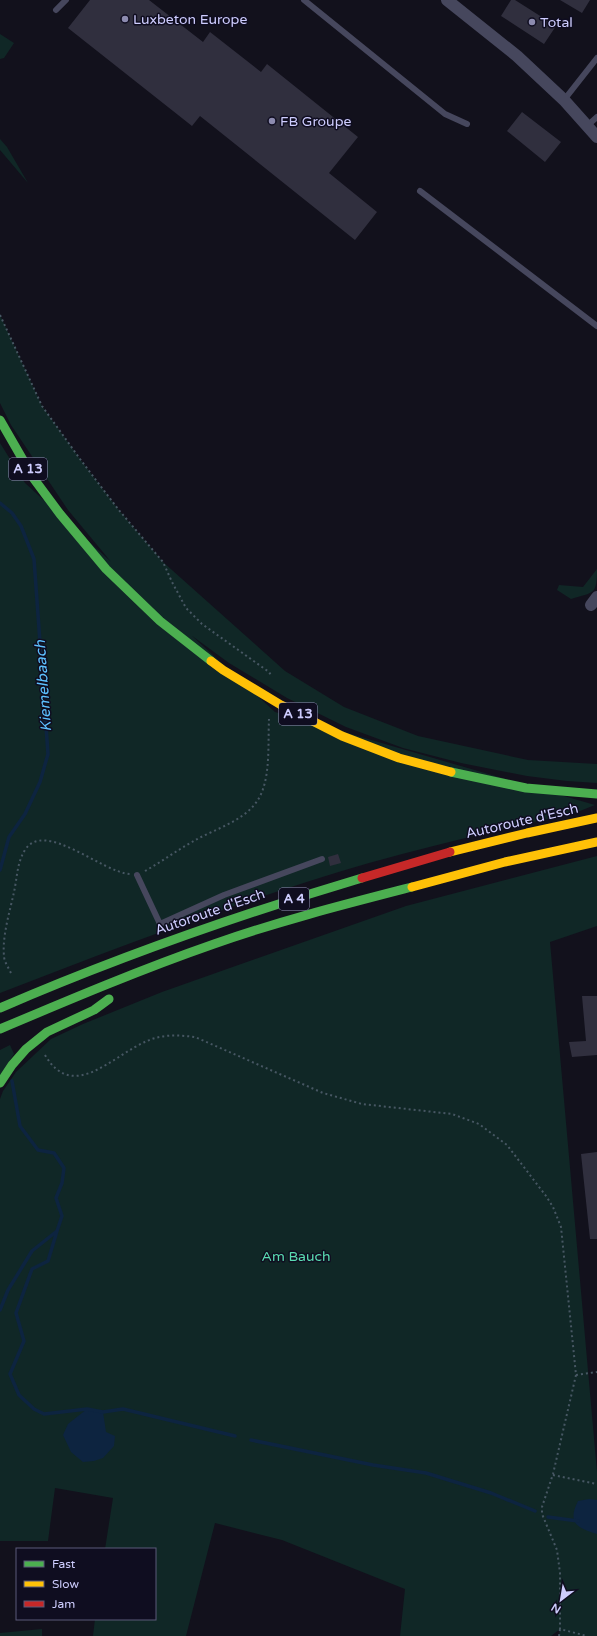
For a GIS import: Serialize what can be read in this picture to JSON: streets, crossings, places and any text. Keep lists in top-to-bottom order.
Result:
{
  "streets": {
    "highway": ["A 13", "Autoroute d'Esch", "A 4"]
  },
  "water": ["Kiemelbaach"],
  "parks": ["Am Bauch"],
  "places": ["Luxbeton Europe", "Total", "FB Groupe"],
  "legend": ["Fast", "Slow", "Jam"],
  "north": "bottom left"
}
